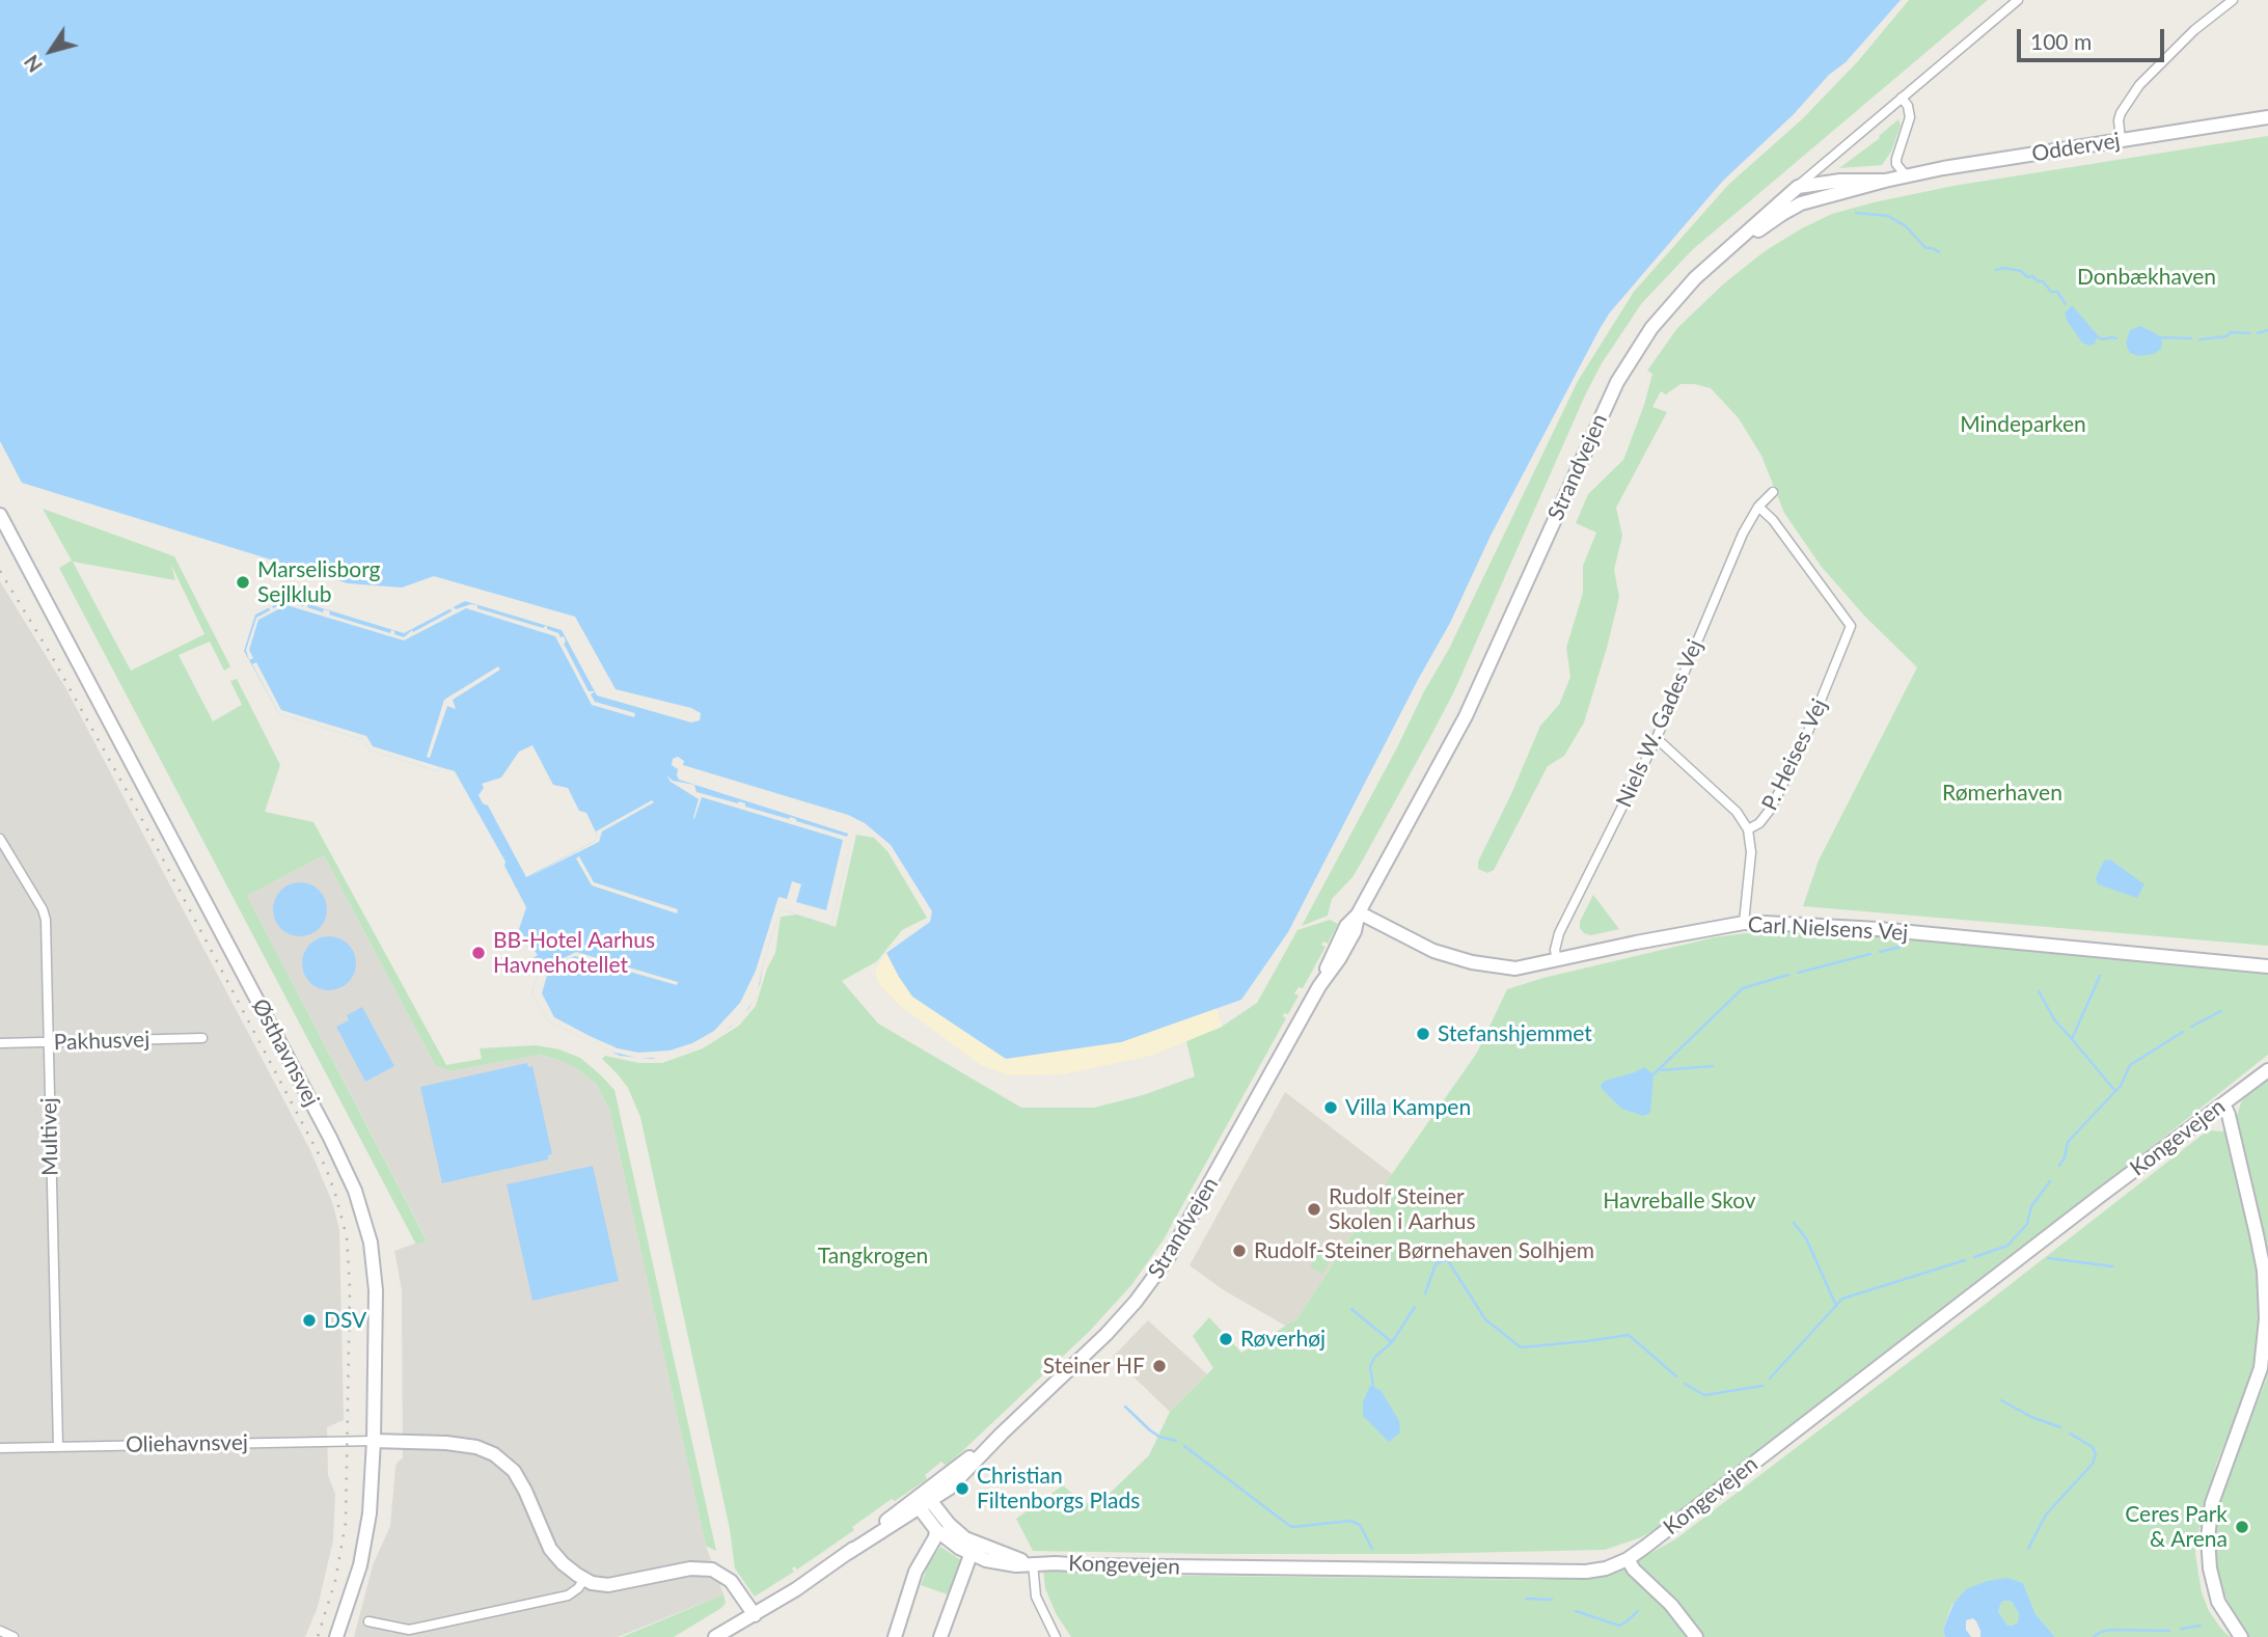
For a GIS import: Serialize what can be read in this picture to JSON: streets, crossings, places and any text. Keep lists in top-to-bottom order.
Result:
{
  "streets": {
    "street": [
      "Oddervej",
      "Strandvejen",
      "Niels W. Gades Vej",
      "P. Heises Vej",
      "Carl Nielsens Vej",
      "Pakhusvej",
      "Østhavnsvej",
      "Multivej",
      "Kongevejen",
      "Oliehavnsvej"
    ]
  },
  "crossings": [
    ["Oddervej", "Strandvejen"],
    ["Strandvejen", "Carl Nielsens Vej"],
    ["Niels W. Gades Vej", "P. Heises Vej"],
    ["Niels W. Gades Vej", "Carl Nielsens Vej"],
    ["P. Heises Vej", "Carl Nielsens Vej"],
    ["Pakhusvej", "Multivej"],
    ["Østhavnsvej", "Oliehavnsvej"],
    ["Multivej", "Oliehavnsvej"]
  ],
  "parks": [
    "Donbækhaven",
    "Mindeparken",
    "Rømerhaven",
    "Havreballe Skov",
    "Tangkrogen"
  ],
  "places": [
    "Marselisborg Sejlklub",
    "BB-Hotel Aarhus Havnehotellet",
    "Stefanshjemmet",
    "Villa Kampen",
    "Rudolf Steiner Skolen i Aarhus",
    "Rudolf-Steiner Børnehaven Solhjem",
    "DSV",
    "Røverhøj",
    "Steiner HF",
    "Christian Filtenborgs Plads",
    "Ceres Park & Arena"
  ],
  "scale_bar": "100 m",
  "north": "bottom left"
}
